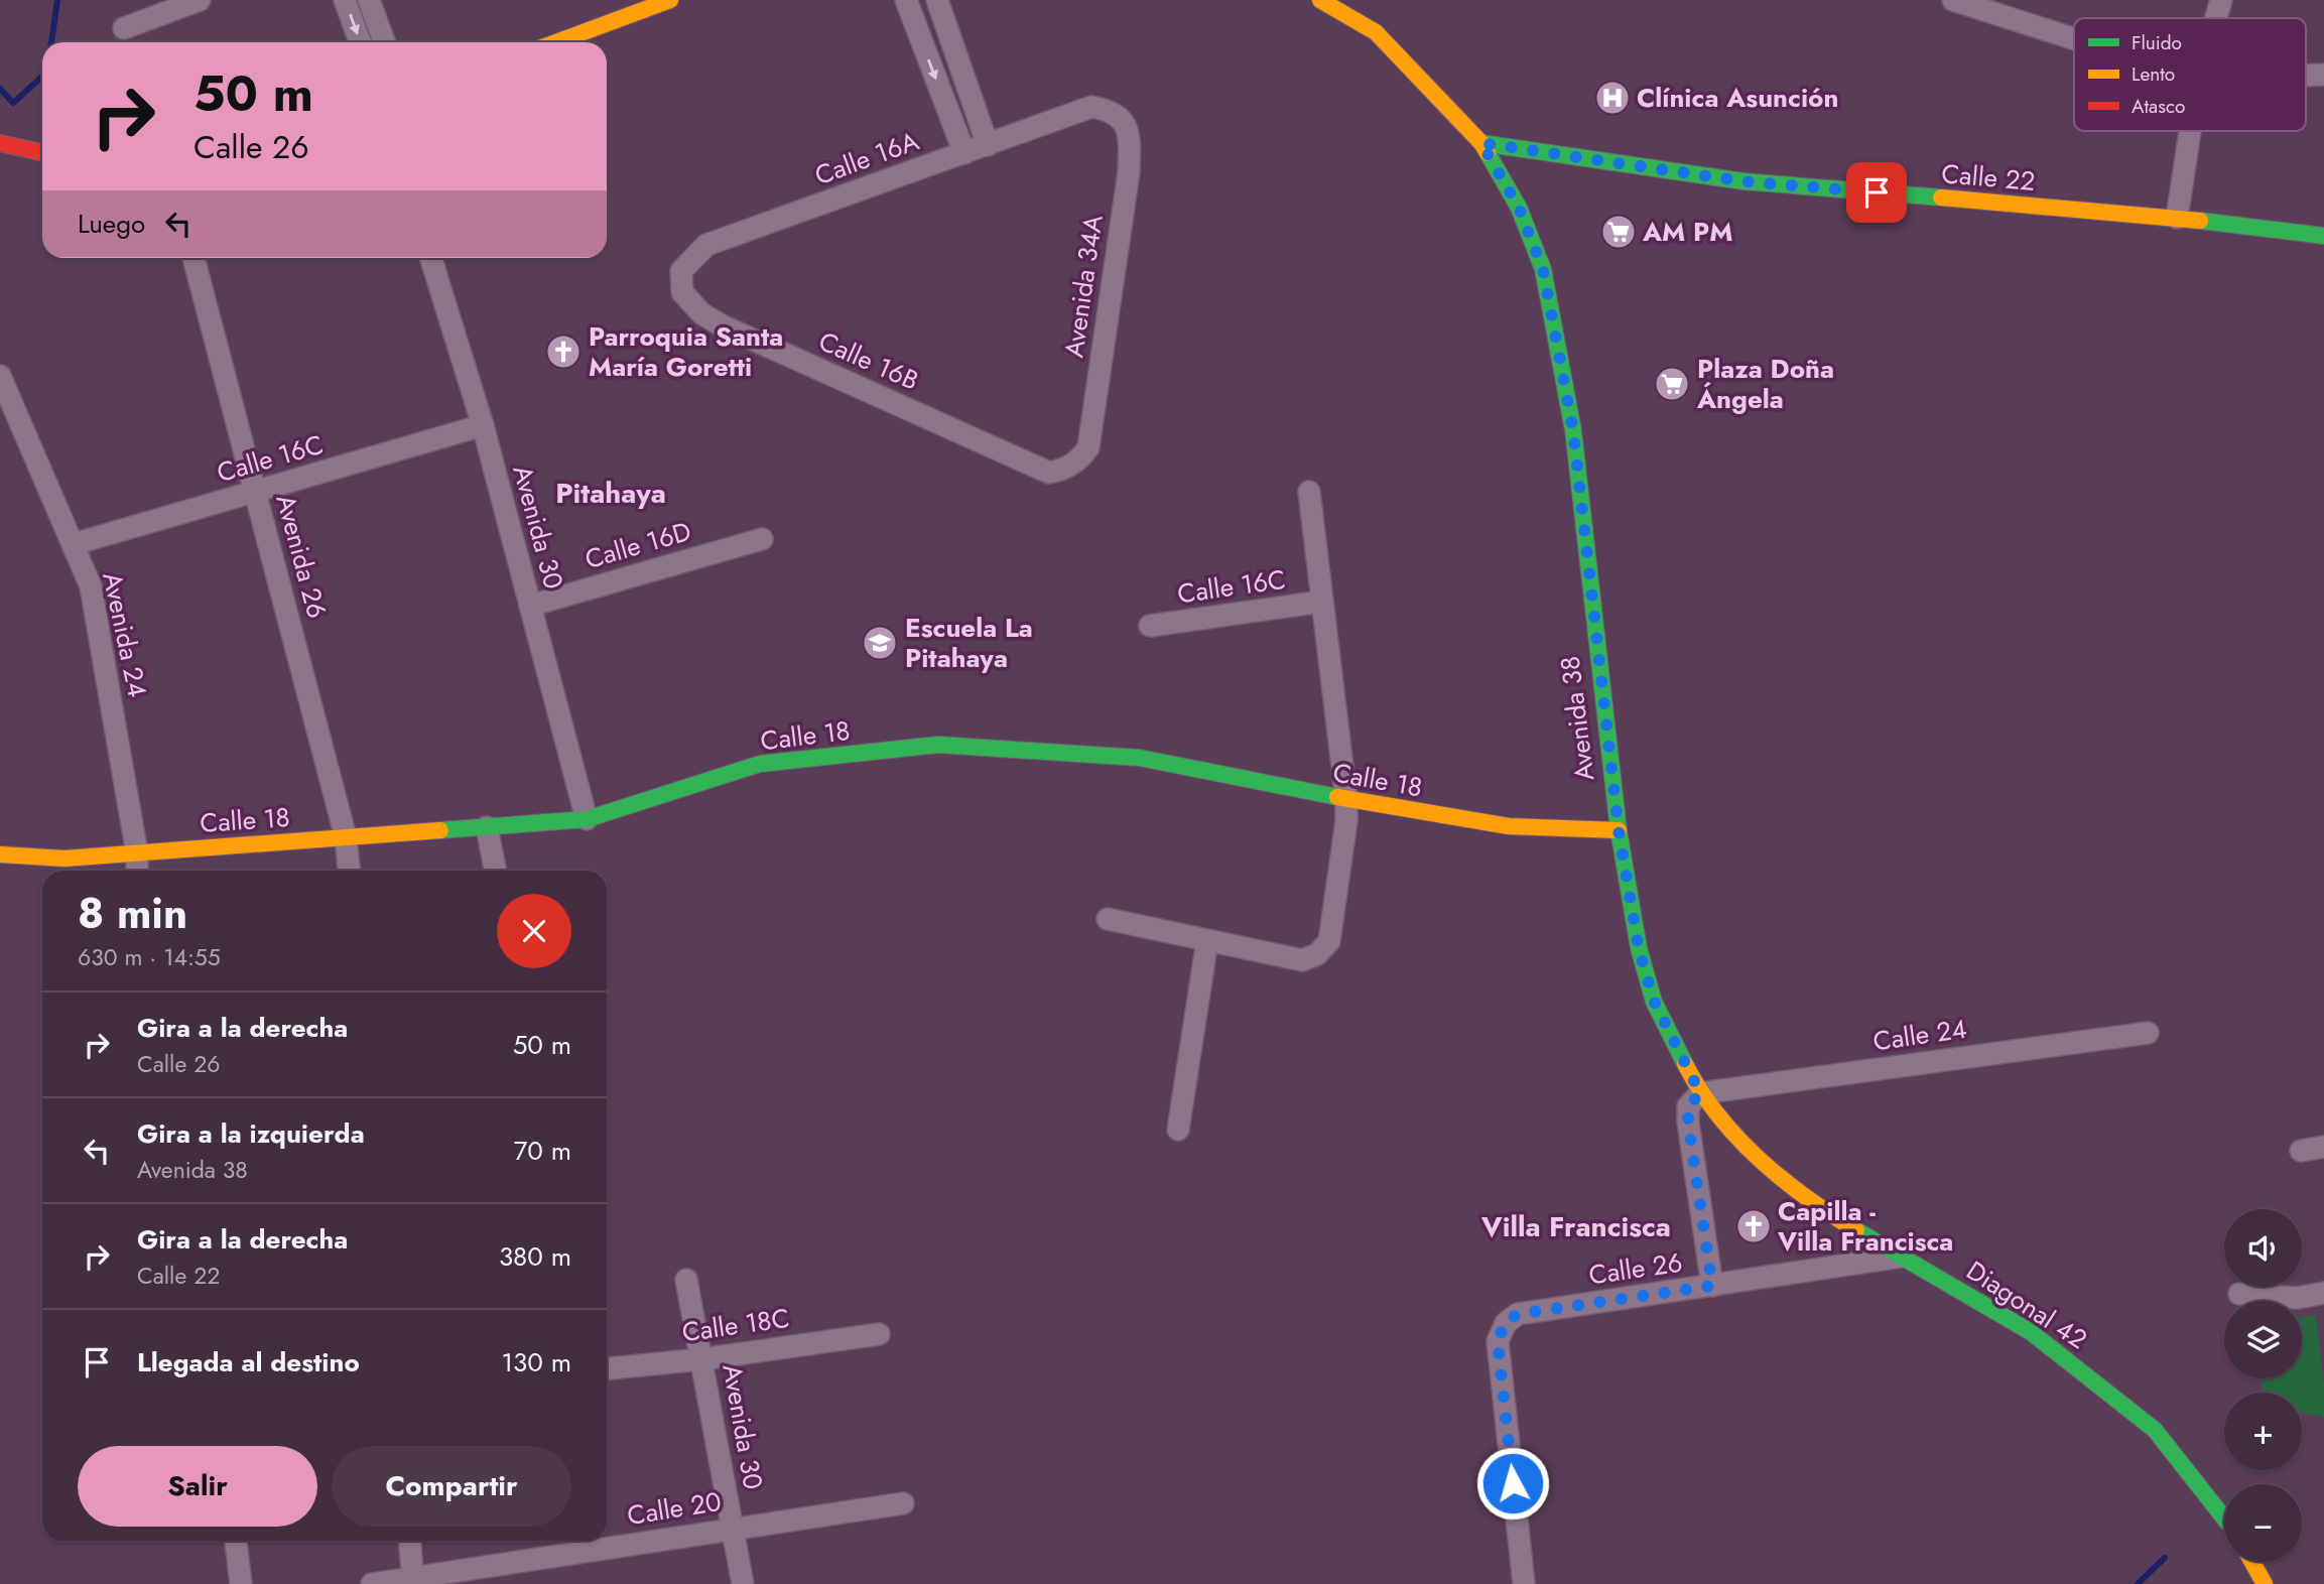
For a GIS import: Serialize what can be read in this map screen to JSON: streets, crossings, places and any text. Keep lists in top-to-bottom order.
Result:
{
  "streets": {
    "street": [
      "Calle 16A",
      "Calle 22",
      "Avenida 34A",
      "Calle 16B",
      "Calle 16C",
      "Avenida 30",
      "Calle 16D",
      "Avenida 26",
      "Avenida 24",
      "Avenida 38",
      "Calle 18",
      "Calle 24",
      "Calle 26",
      "Diagonal 42",
      "Calle 18C",
      "Calle 20"
    ]
  },
  "crossings": [
    ["Calle 16A", "Avenida 34A"],
    ["Calle 16A", "Calle 16B"],
    ["Calle 22", "Avenida 38"],
    ["Avenida 34A", "Calle 16B"],
    ["Calle 16C", "Avenida 30"],
    ["Calle 16C", "Avenida 26"],
    ["Calle 16C", "Avenida 24"],
    ["Avenida 30", "Calle 16D"],
    ["Avenida 30", "Calle 18"],
    ["Avenida 30", "Calle 18C"],
    ["Avenida 30", "Calle 20"],
    ["Avenida 26", "Calle 18"],
    ["Avenida 24", "Calle 18"],
    ["Avenida 38", "Calle 18"],
    ["Avenida 38", "Calle 24"],
    ["Avenida 38", "Diagonal 42"],
    ["Calle 24", "Diagonal 42"],
    ["Calle 26", "Diagonal 42"]
  ],
  "districts": ["Pitahaya", "Villa Francisca"],
  "places": {
    "hospital": ["Clínica Asunción"],
    "supermarket": ["AM PM", "Plaza Doña Ángela"],
    "church": ["Parroquia Santa María Goretti", "Capilla - Villa Francisca"],
    "school or university": ["Escuela La Pitahaya"]
  },
  "legend": ["Fluido", "Lento", "Atasco"],
  "page": {
    "turn": ["50 m", "Calle 26"],
    "then": "Luego",
    "heading": ["8 min", "630 m · 14:55"],
    "list": [
      {
        "name": "Gira a la derecha",
        "note": "Calle 26",
        "value": "50 m"
      },
      {
        "name": "Gira a la izquierda",
        "note": "Avenida 38",
        "value": "70 m"
      },
      {
        "name": "Gira a la derecha",
        "note": "Calle 22",
        "value": "380 m"
      },
      {
        "name": "Llegada al destino",
        "value": "130 m"
      }
    ],
    "map_buttons": ["+", "−"],
    "buttons": ["Salir", "Compartir"]
  }
}
